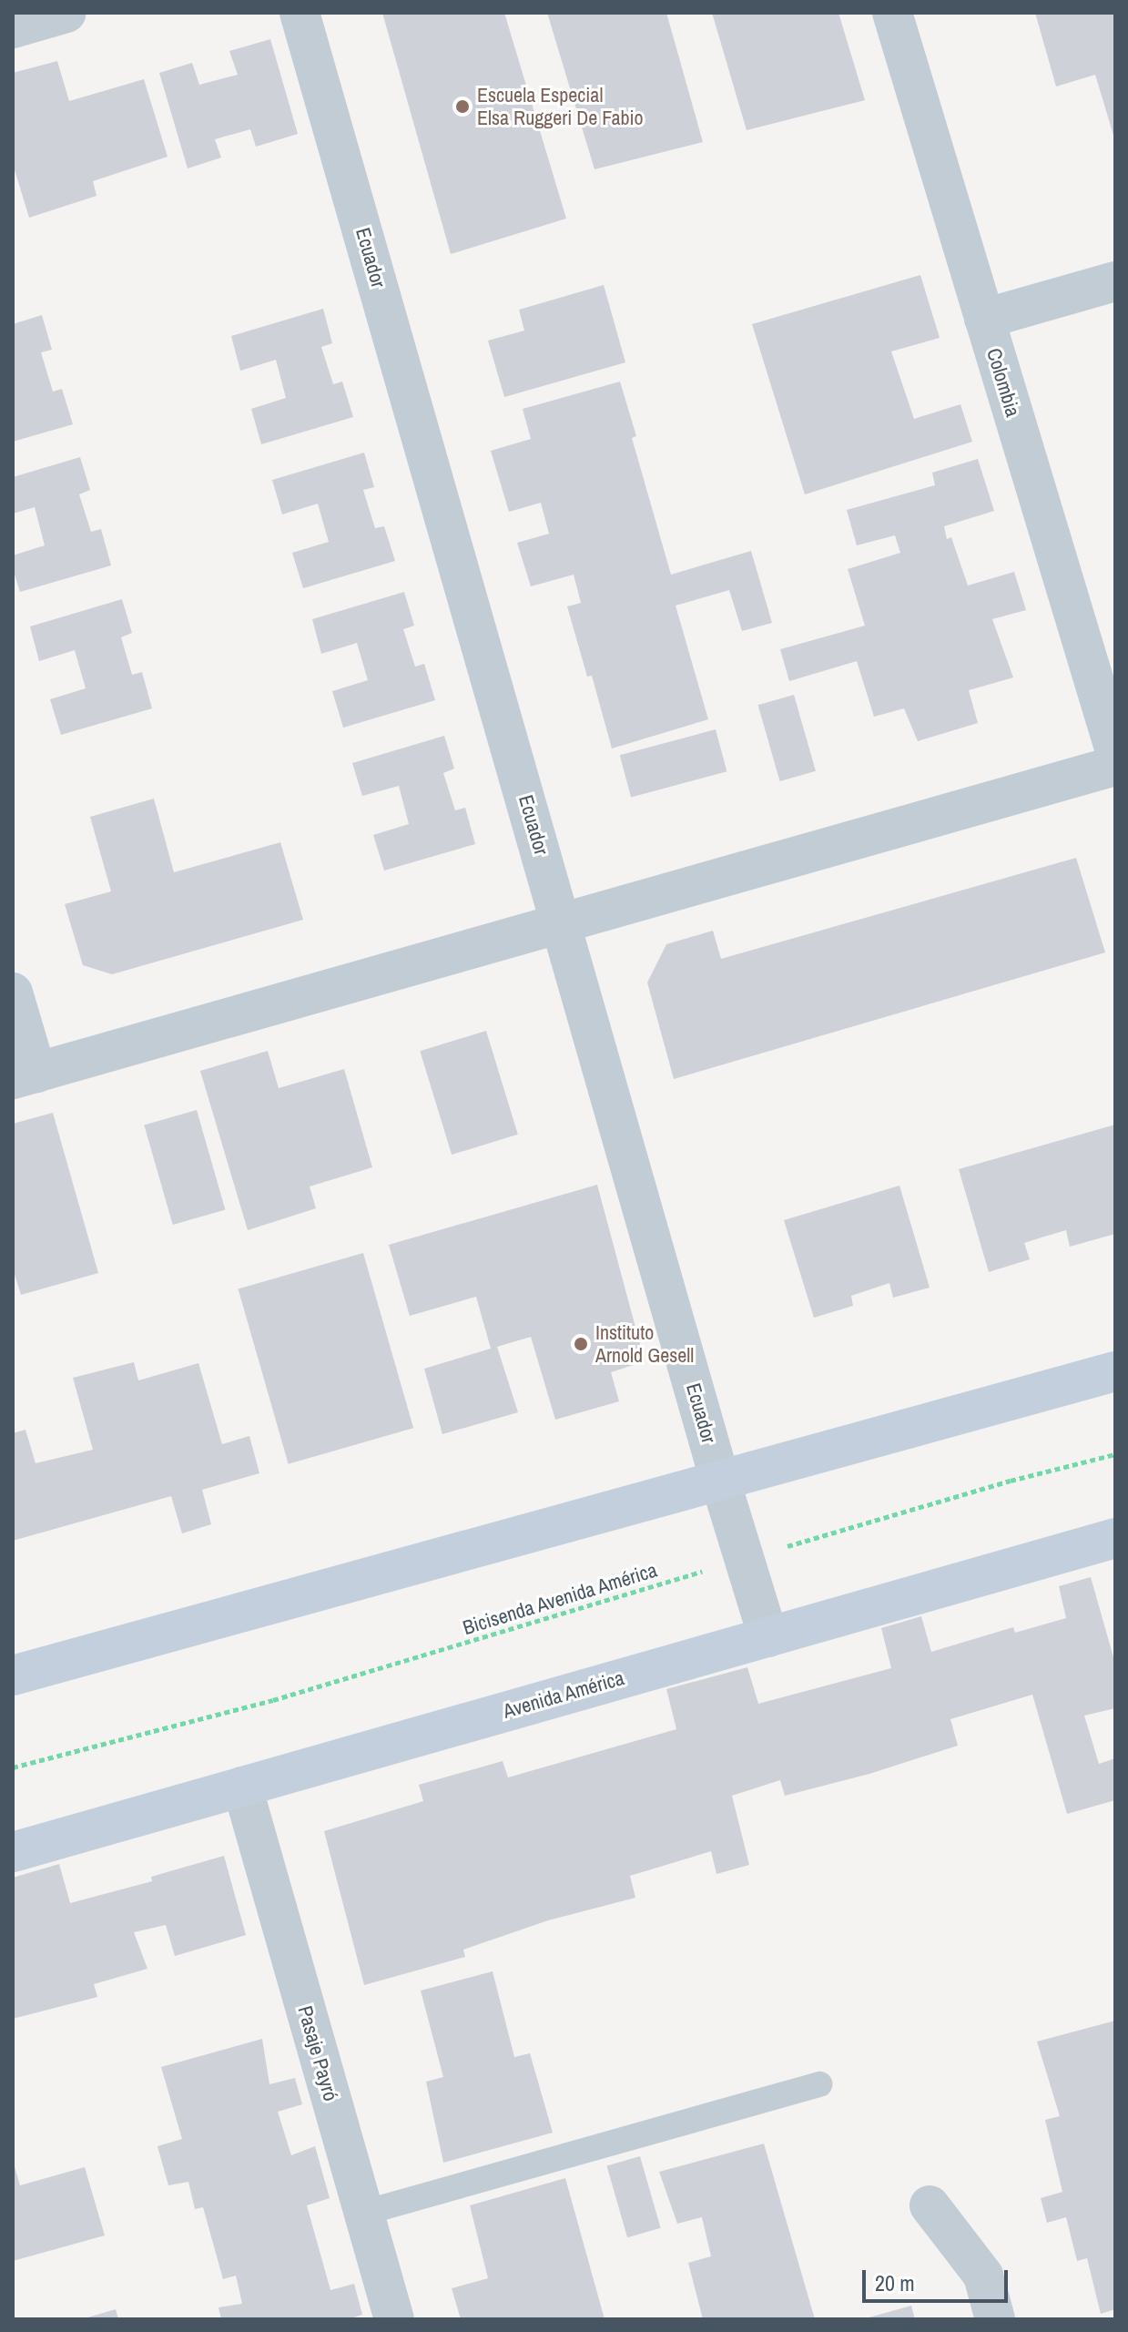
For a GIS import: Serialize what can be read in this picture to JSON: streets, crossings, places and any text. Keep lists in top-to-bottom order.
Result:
{
  "streets": {
    "main road": ["Avenida América"],
    "street": ["Ecuador", "Colombia", "Pasaje Payró"],
    "path": ["Bicisenda Avenida América"]
  },
  "crossings": [
    ["Ecuador", "Bicisenda Avenida América"],
    ["Ecuador", "Avenida América"],
    ["Avenida América", "Pasaje Payró"]
  ],
  "places": ["Escuela Especial Elsa Ruggeri De Fabio", "Instituto Arnold Gesell"],
  "scale_bar": "20 m"
}
